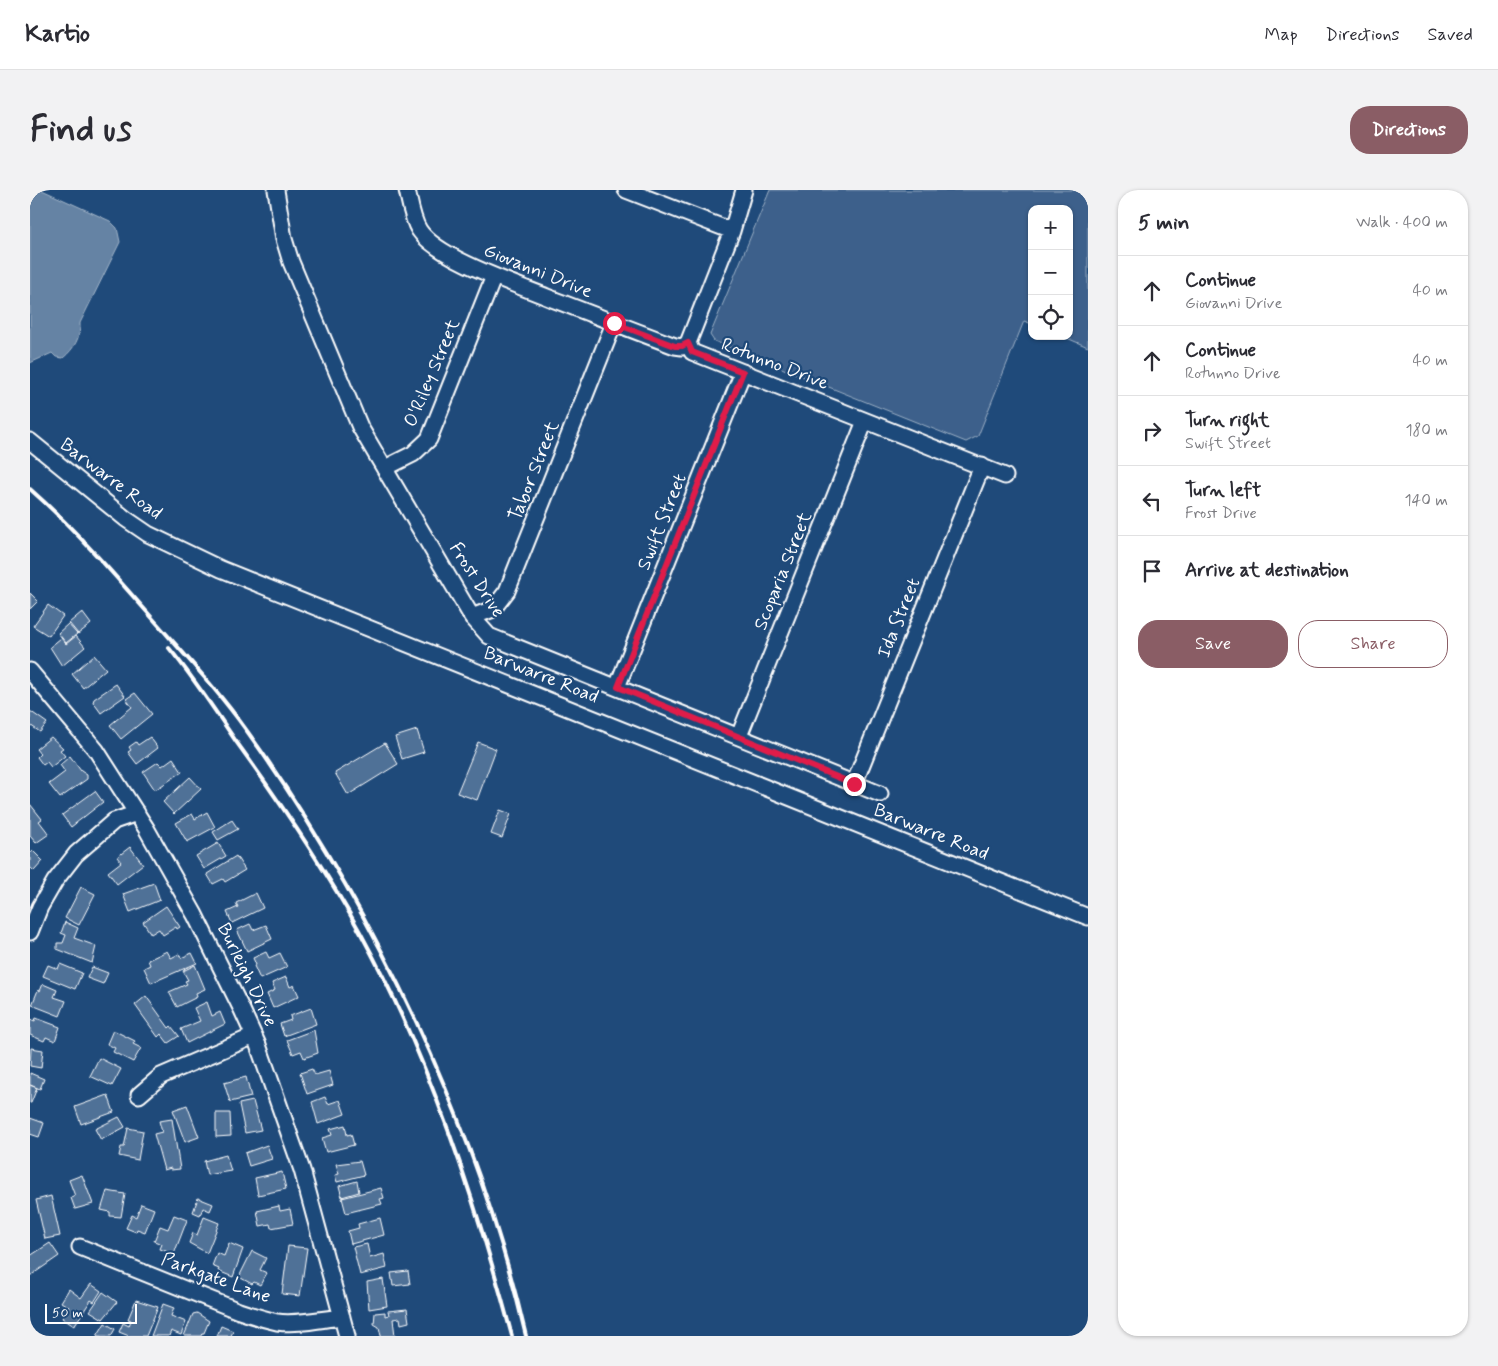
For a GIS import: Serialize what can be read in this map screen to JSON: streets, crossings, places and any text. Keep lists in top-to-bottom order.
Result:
{
  "streets": {
    "street": [
      "Giovanni Drive",
      "Rotunno Drive",
      "O'Riley Street",
      "Tabor Street",
      "Barwarre Road",
      "Swift Street",
      "Scoparia Street",
      "Frost Drive",
      "Ida Street",
      "Burleigh Drive",
      "Parkgate Lane"
    ]
  },
  "crossings": [
    ["Giovanni Drive", "Rotunno Drive"],
    ["Giovanni Drive", "O'Riley Street"],
    ["Giovanni Drive", "Tabor Street"],
    ["Rotunno Drive", "Swift Street"],
    ["Rotunno Drive", "Scoparia Street"],
    ["Rotunno Drive", "Ida Street"],
    ["O'Riley Street", "Frost Drive"],
    ["Tabor Street", "Frost Drive"],
    ["Swift Street", "Frost Drive"],
    ["Scoparia Street", "Frost Drive"],
    ["Frost Drive", "Ida Street"],
    ["Burleigh Drive", "Parkgate Lane"]
  ],
  "scale_bar": "50 m",
  "page": {
    "header": "Kartio",
    "nav": ["Map", "Directions", "Saved"],
    "buttons": [
      "Directions",
      ["Save", "Share"]
    ],
    "title": "Find us",
    "heading": ["5 min", "Walk · 400 m"],
    "map_buttons": ["+", "−"],
    "list": [
      ["Continue", "Giovanni Drive", "40 m"],
      ["Continue", "Rotunno Drive", "40 m"],
      ["Turn right", "Swift Street", "180 m"],
      ["Turn left", "Frost Drive", "140 m"],
      "Arrive at destination"
    ],
    "scale": "50 m"
  }
}
